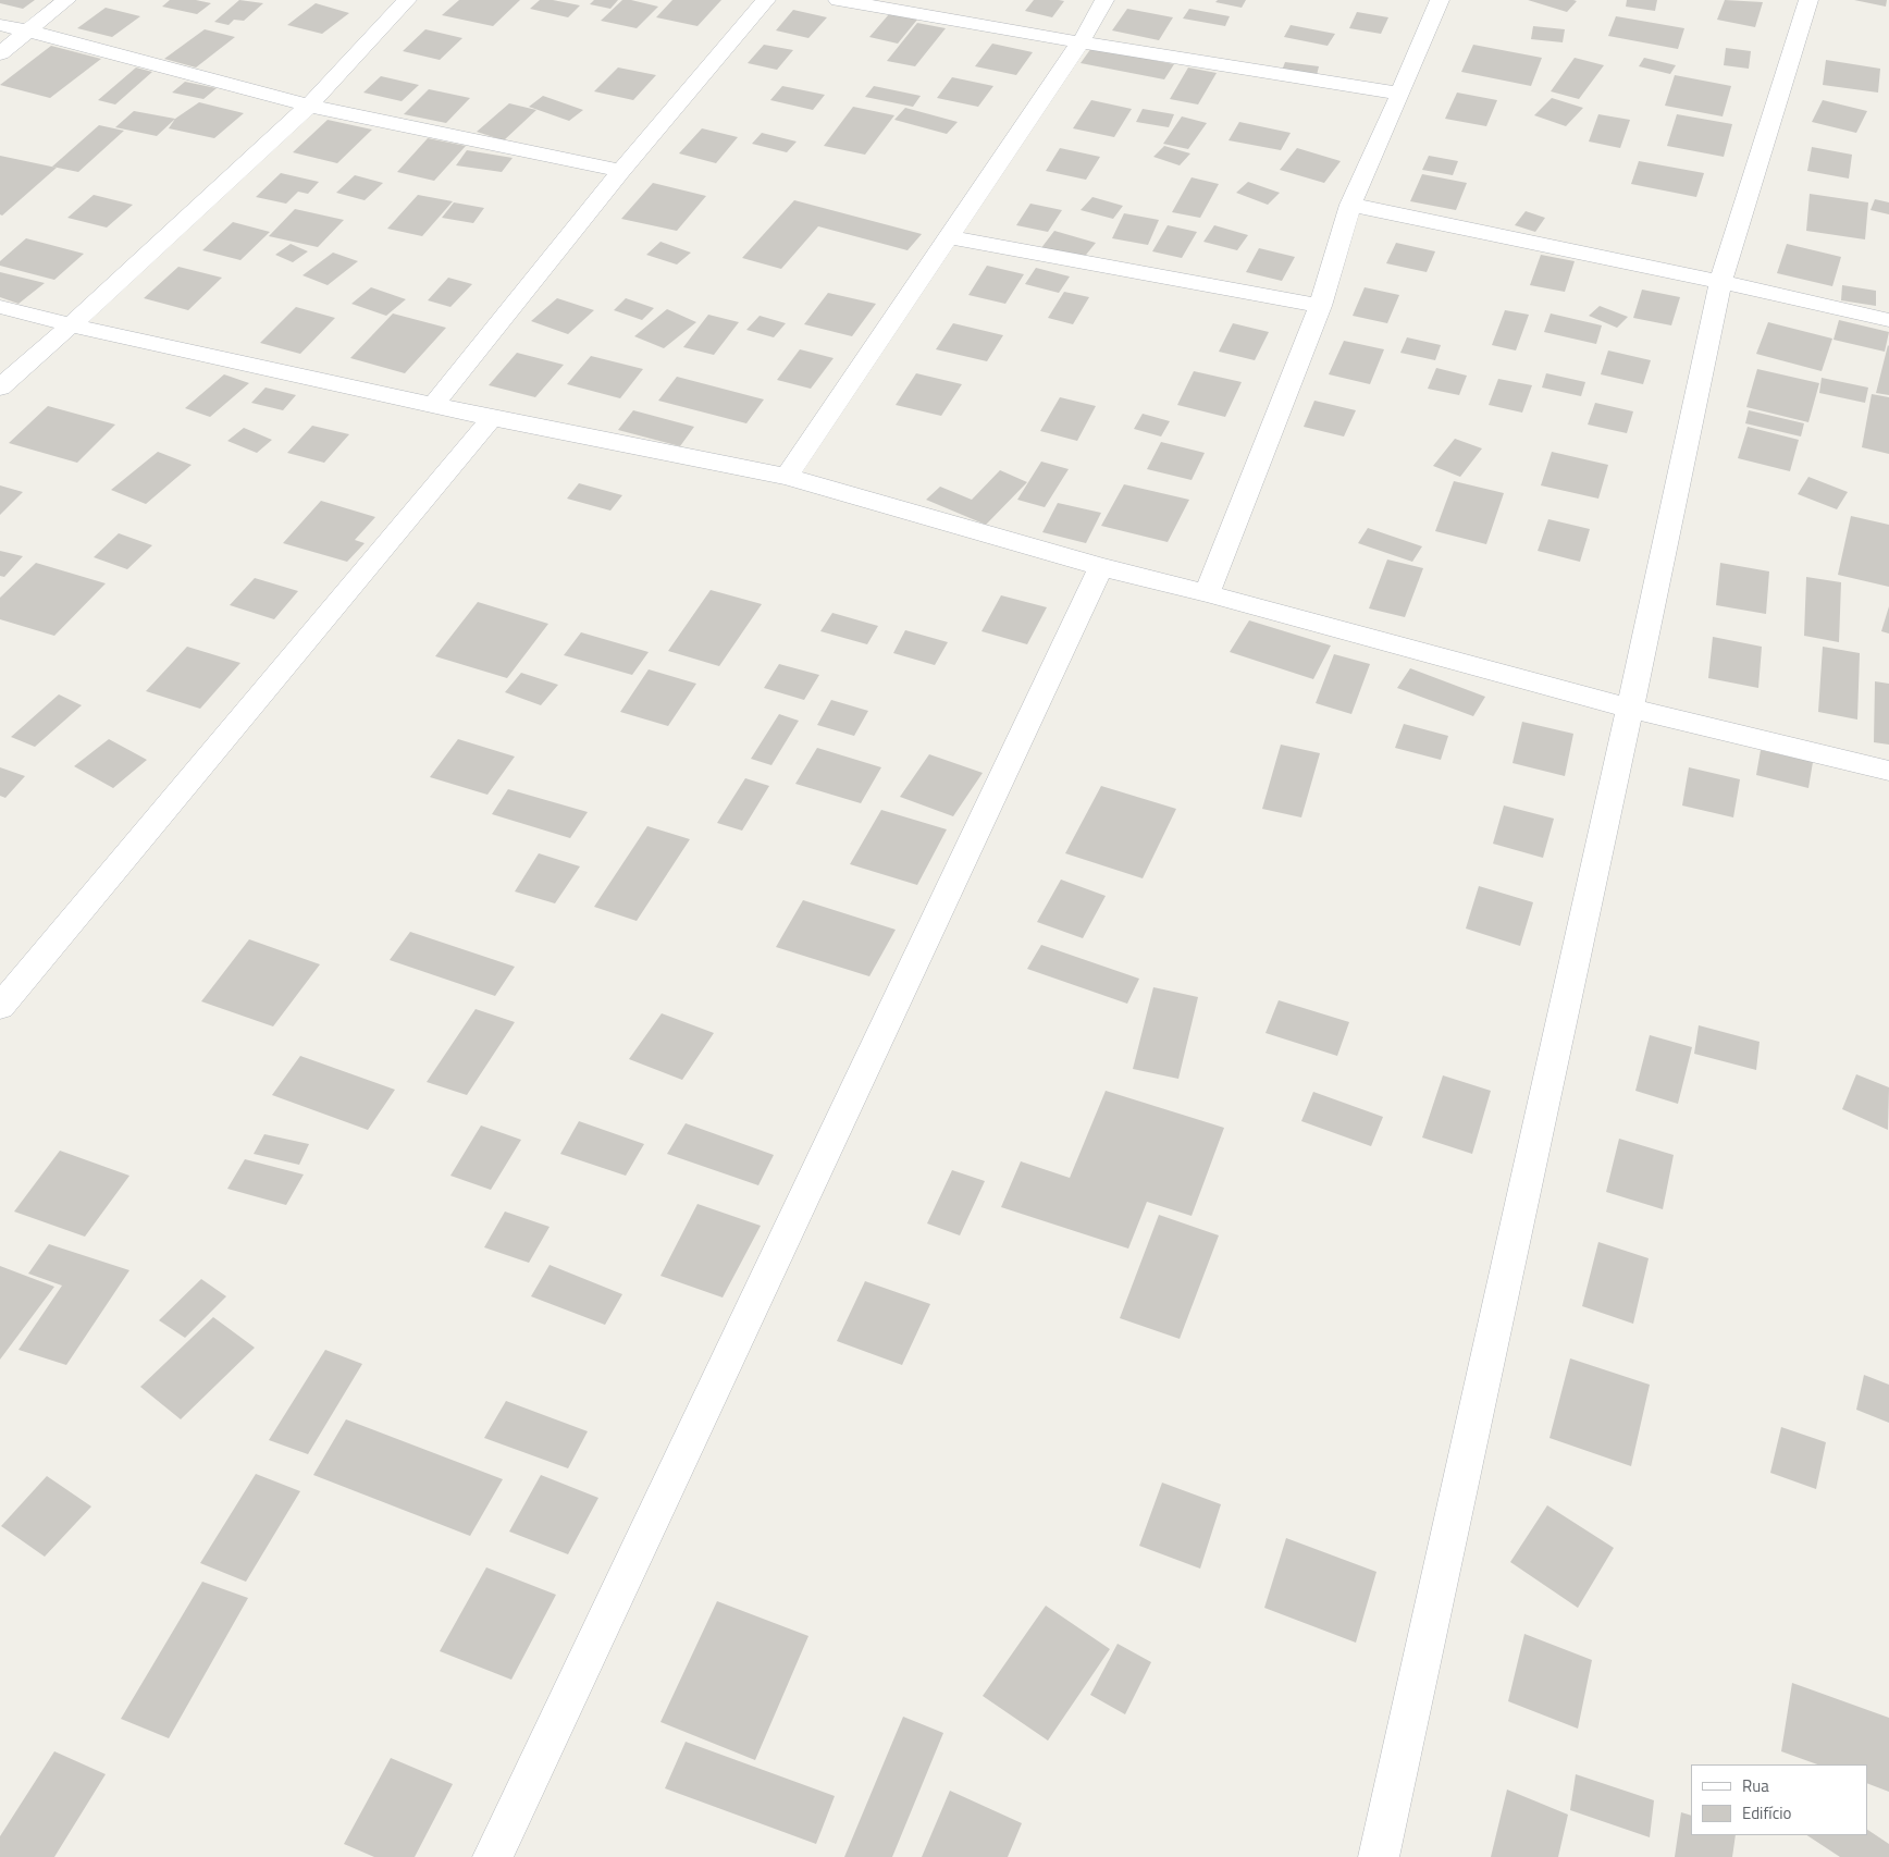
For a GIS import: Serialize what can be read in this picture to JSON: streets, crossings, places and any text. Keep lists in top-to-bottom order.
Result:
{
  "legend": ["Rua", "Edifício"]
}
